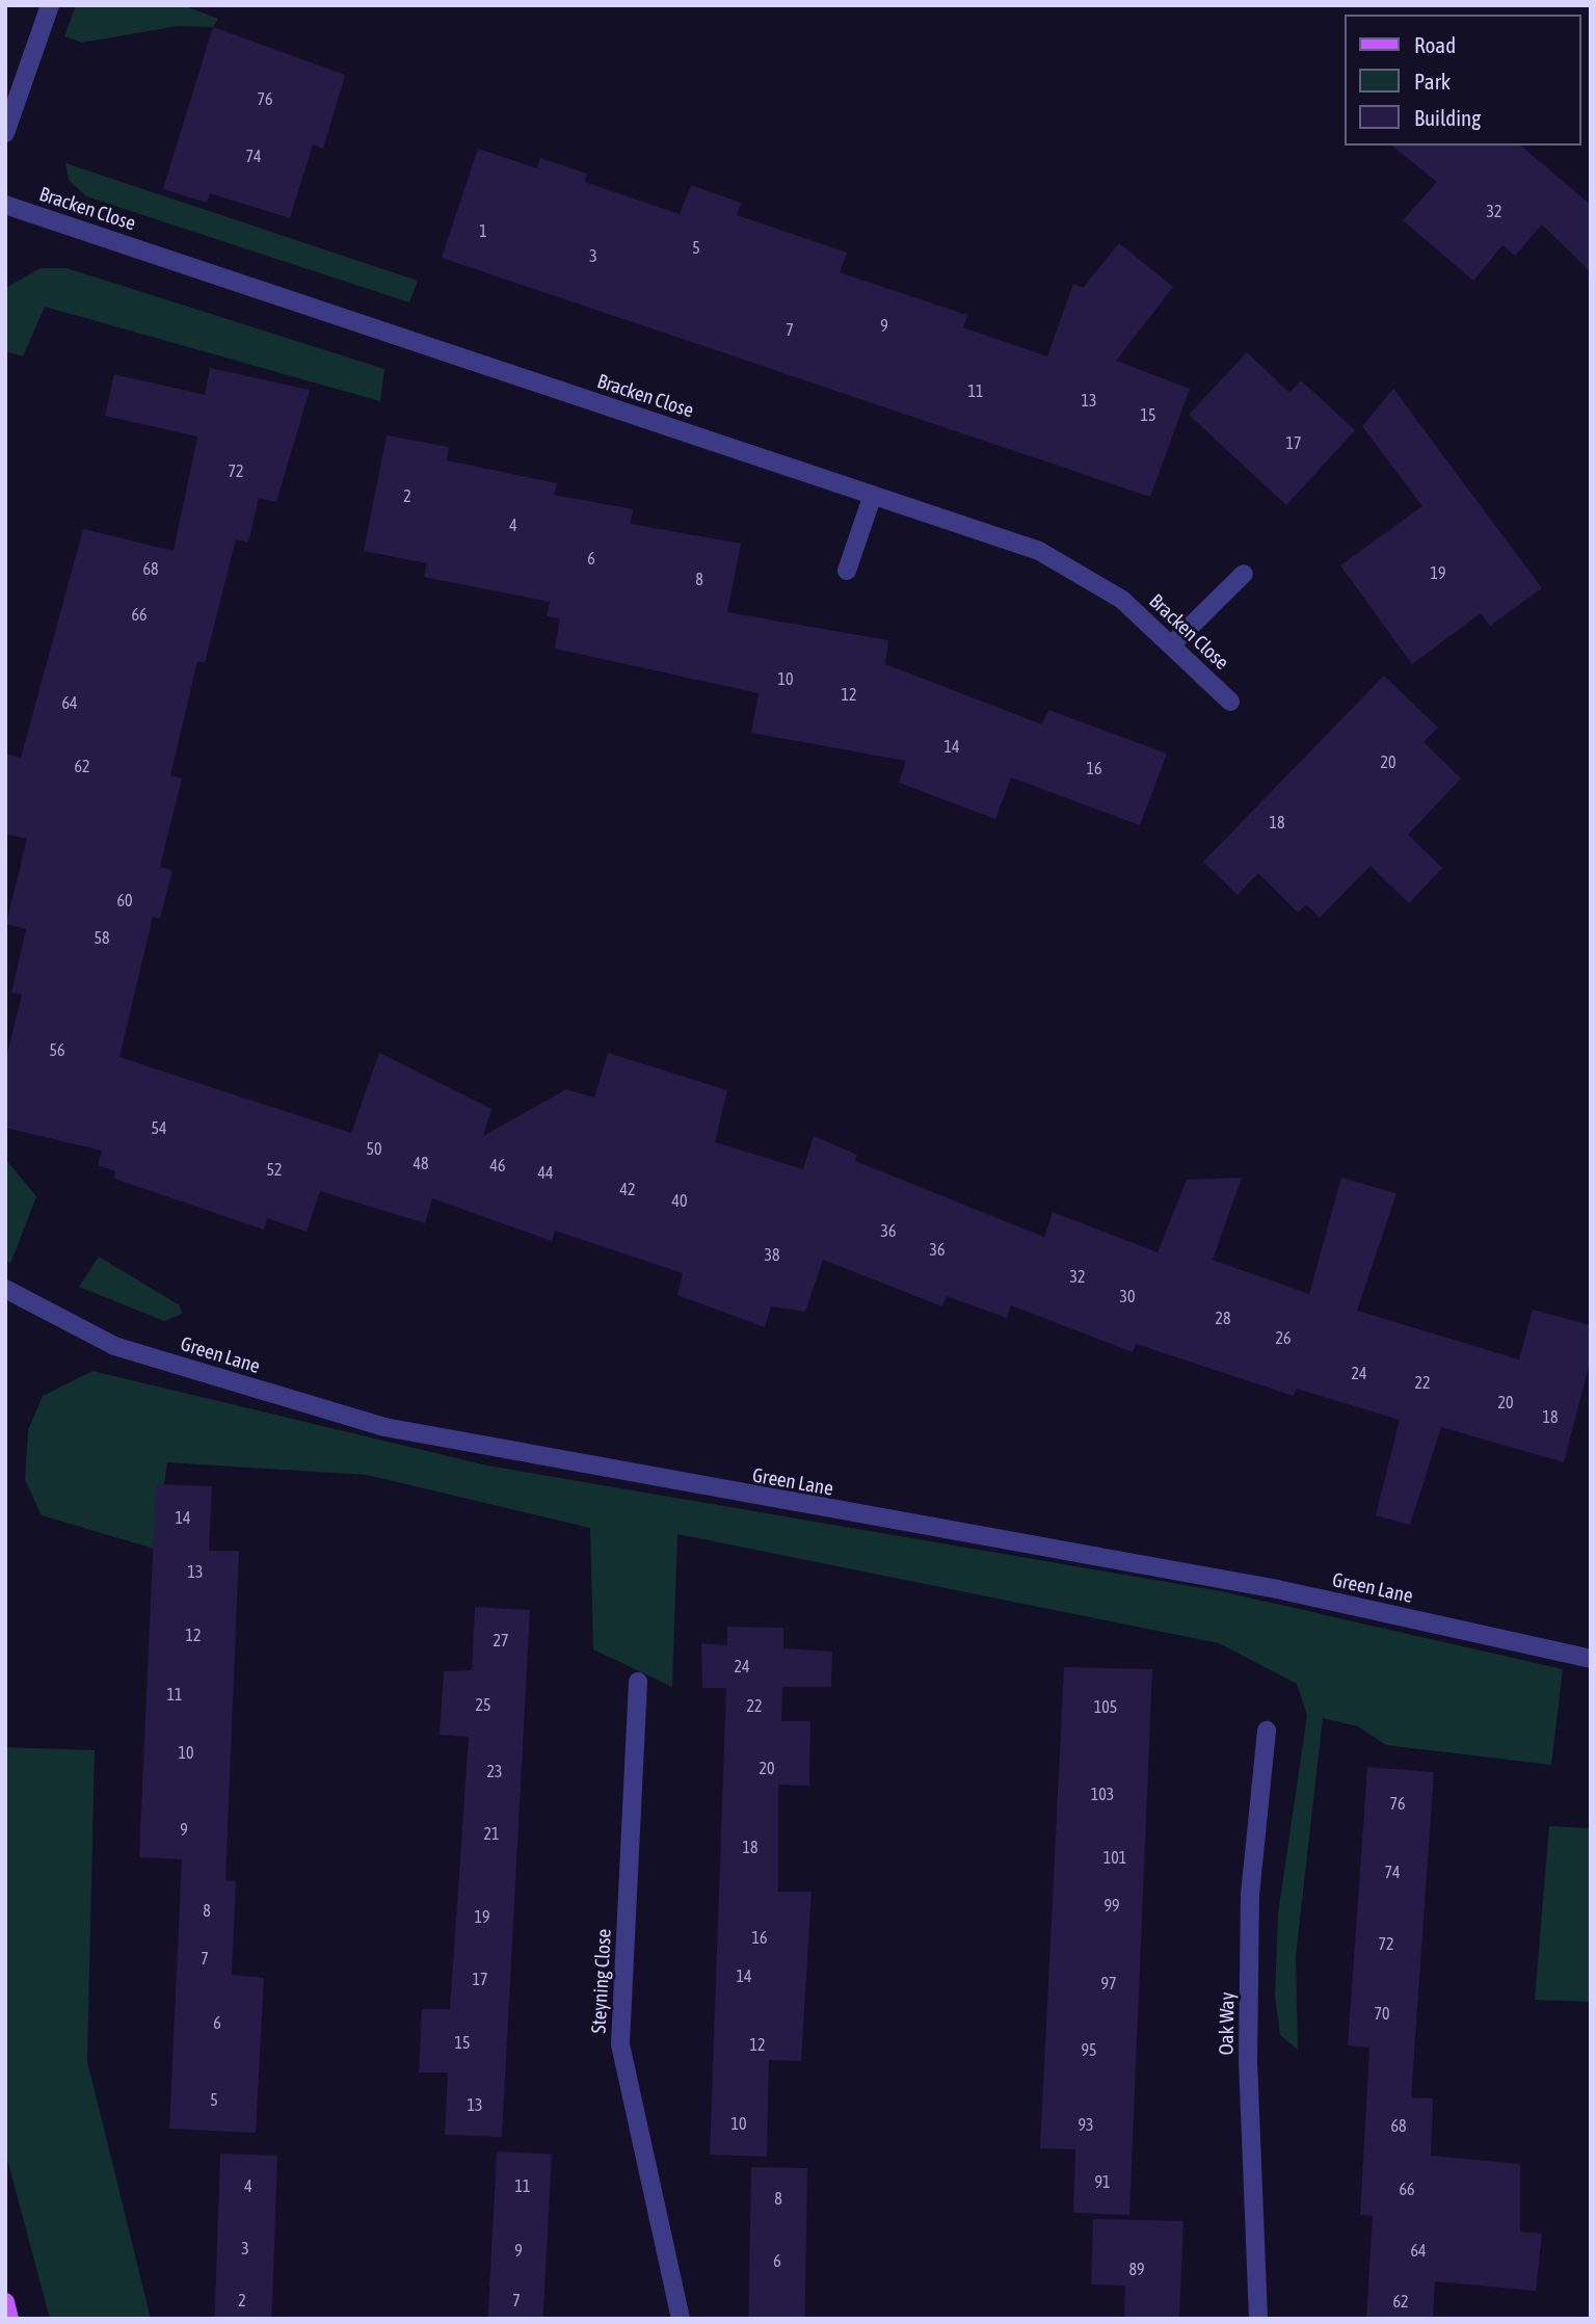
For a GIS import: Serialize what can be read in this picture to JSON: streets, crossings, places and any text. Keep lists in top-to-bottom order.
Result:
{
  "streets": {
    "street": [
      "Bracken Close",
      "Green Lane",
      "Steyning Close",
      "Oak Way"
    ]
  },
  "house_numbers": [
    "76",
    "74",
    "32",
    "1",
    "5",
    "3",
    "9",
    "7",
    "11",
    "13",
    "15",
    "17",
    "72",
    "2",
    "4",
    "6",
    "68",
    "19",
    "8",
    "66",
    "10",
    "12",
    "64",
    "14",
    "20",
    "62",
    "16",
    "18",
    "60",
    "58",
    "56",
    "54",
    "50",
    "48",
    "46",
    "52",
    "44",
    "42",
    "40",
    "36",
    "36",
    "38",
    "32",
    "30",
    "28",
    "26",
    "24",
    "22",
    "20",
    "18",
    "14",
    "13",
    "12",
    "27",
    "24",
    "11",
    "25",
    "22",
    "105",
    "10",
    "20",
    "23",
    "103",
    "76",
    "9",
    "21",
    "18",
    "101",
    "74",
    "99",
    "8",
    "19",
    "16",
    "72",
    "7",
    "14",
    "17",
    "97",
    "70",
    "6",
    "15",
    "12",
    "95",
    "5",
    "13",
    "10",
    "93",
    "68",
    "91",
    "4",
    "11",
    "66",
    "8",
    "3",
    "9",
    "64",
    "6",
    "89",
    "2",
    "7",
    "62"
  ],
  "legend": ["Road", "Park", "Building"]
}
